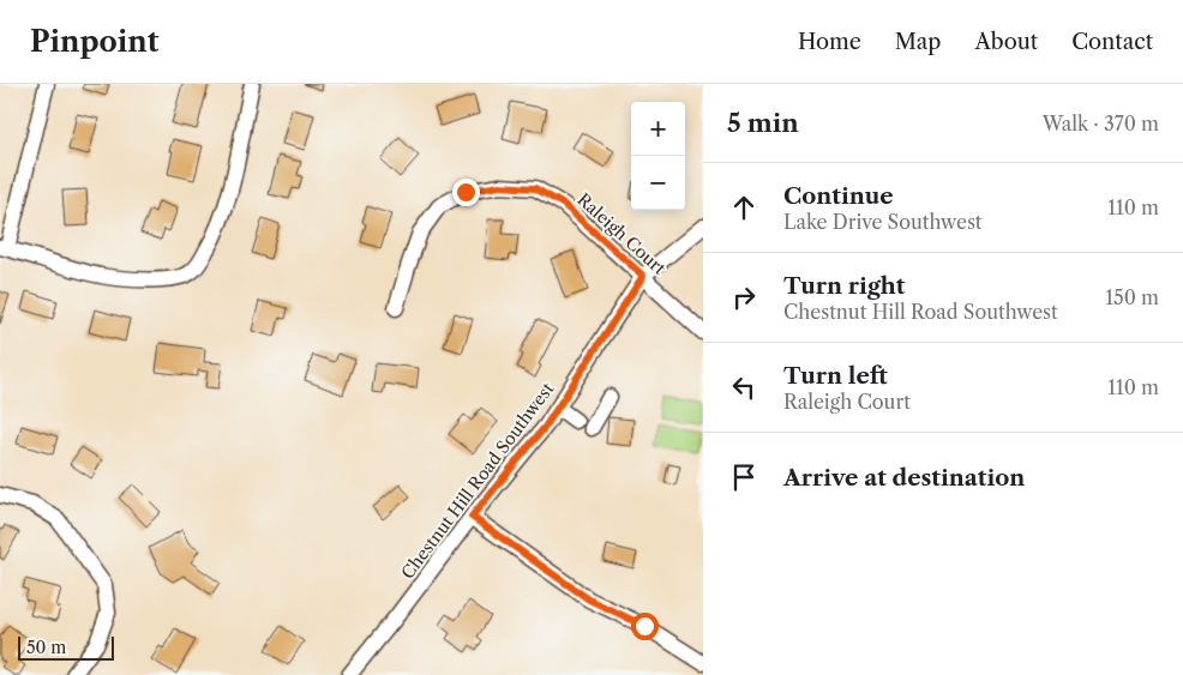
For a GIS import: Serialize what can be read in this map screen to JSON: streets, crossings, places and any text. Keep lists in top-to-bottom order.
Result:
{
  "streets": {
    "street": ["Raleigh Court", "Chestnut Hill Road Southwest"]
  },
  "crossings": [
    ["Raleigh Court", "Chestnut Hill Road Southwest"]
  ],
  "scale_bar": "50 m",
  "page": {
    "header": "Pinpoint",
    "nav": [
      "Home",
      "Map",
      "About",
      "Contact"
    ],
    "heading": ["5 min", "Walk · 370 m"],
    "map_buttons": ["+", "−"],
    "list": [
      ["Continue", "Lake Drive Southwest", "110 m"],
      ["Turn right", "Chestnut Hill Road Southwest", "150 m"],
      ["Turn left", "Raleigh Court", "110 m"],
      "Arrive at destination"
    ],
    "scale": "50 m"
  }
}
